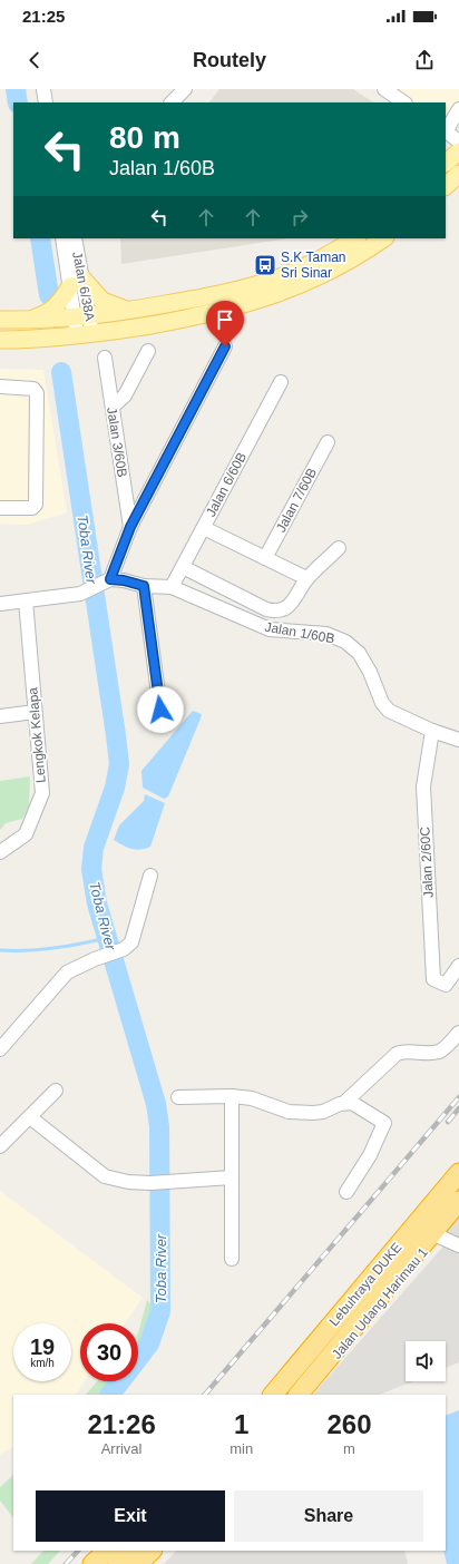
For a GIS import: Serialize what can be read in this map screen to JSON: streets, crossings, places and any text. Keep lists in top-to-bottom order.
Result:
{
  "streets": {
    "highway": ["Lebuhraya DUKE"],
    "street": [
      "Jalan 6/38A",
      "Jalan 3/60B",
      "Jalan 6/60B",
      "Jalan 7/60B",
      "Jalan 1/60B",
      "Lengkok Kelapa",
      "Jalan 2/60C",
      "Jalan Udang Harimau 1"
    ]
  },
  "crossings": [
    ["Jalan 6/60B", "Jalan 1/60B"],
    ["Jalan 1/60B", "Jalan 2/60C"]
  ],
  "water": ["Toba River"],
  "places": {
    "bus stop": ["S.K Taman Sri Sinar"]
  },
  "page": {
    "status": "21:25",
    "header": "Routely",
    "turn": ["80 m", "Jalan 1/60B"],
    "speed": "19 km/h",
    "limit": "30",
    "eta": [
      "21:26",
      "Arrival",
      "1",
      "min",
      "260",
      "m"
    ],
    "buttons": ["Exit", "Share"]
  }
}
